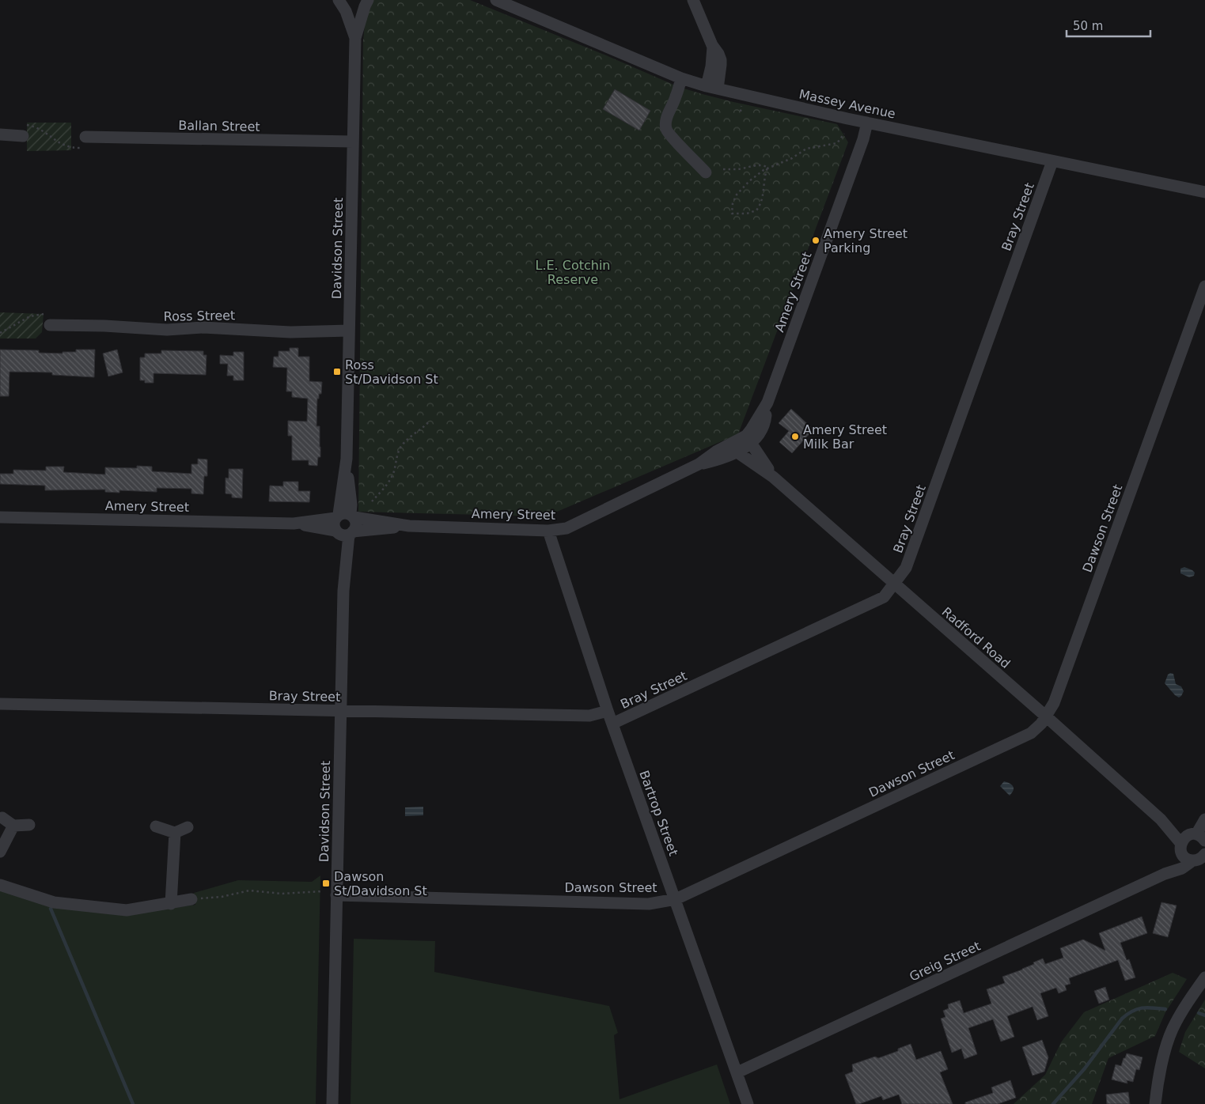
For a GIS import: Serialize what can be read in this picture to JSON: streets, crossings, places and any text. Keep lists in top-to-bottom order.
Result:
{
  "streets": {
    "street": [
      "Massey Avenue",
      "Ballan Street",
      "Bray Street",
      "Davidson Street",
      "Amery Street",
      "Ross Street",
      "Dawson Street",
      "Radford Road",
      "Bartrop Street",
      "Greig Street"
    ]
  },
  "crossings": [
    ["Massey Avenue", "Bray Street"],
    ["Massey Avenue", "Amery Street"],
    ["Ballan Street", "Davidson Street"],
    ["Bray Street", "Davidson Street"],
    ["Bray Street", "Radford Road"],
    ["Bray Street", "Bartrop Street"],
    ["Davidson Street", "Amery Street"],
    ["Davidson Street", "Ross Street"],
    ["Davidson Street", "Dawson Street"],
    ["Amery Street", "Radford Road"],
    ["Amery Street", "Bartrop Street"],
    ["Dawson Street", "Radford Road"],
    ["Dawson Street", "Bartrop Street"],
    ["Radford Road", "Greig Street"],
    ["Bartrop Street", "Greig Street"]
  ],
  "parks": ["L.E. Cotchin Reserve"],
  "places": {
    "other": ["Amery Street Parking", "Amery Street Milk Bar"],
    "transit": ["Ross St/Davidson St", "Dawson St/Davidson St"]
  },
  "scale_bar": "50 m"
}
